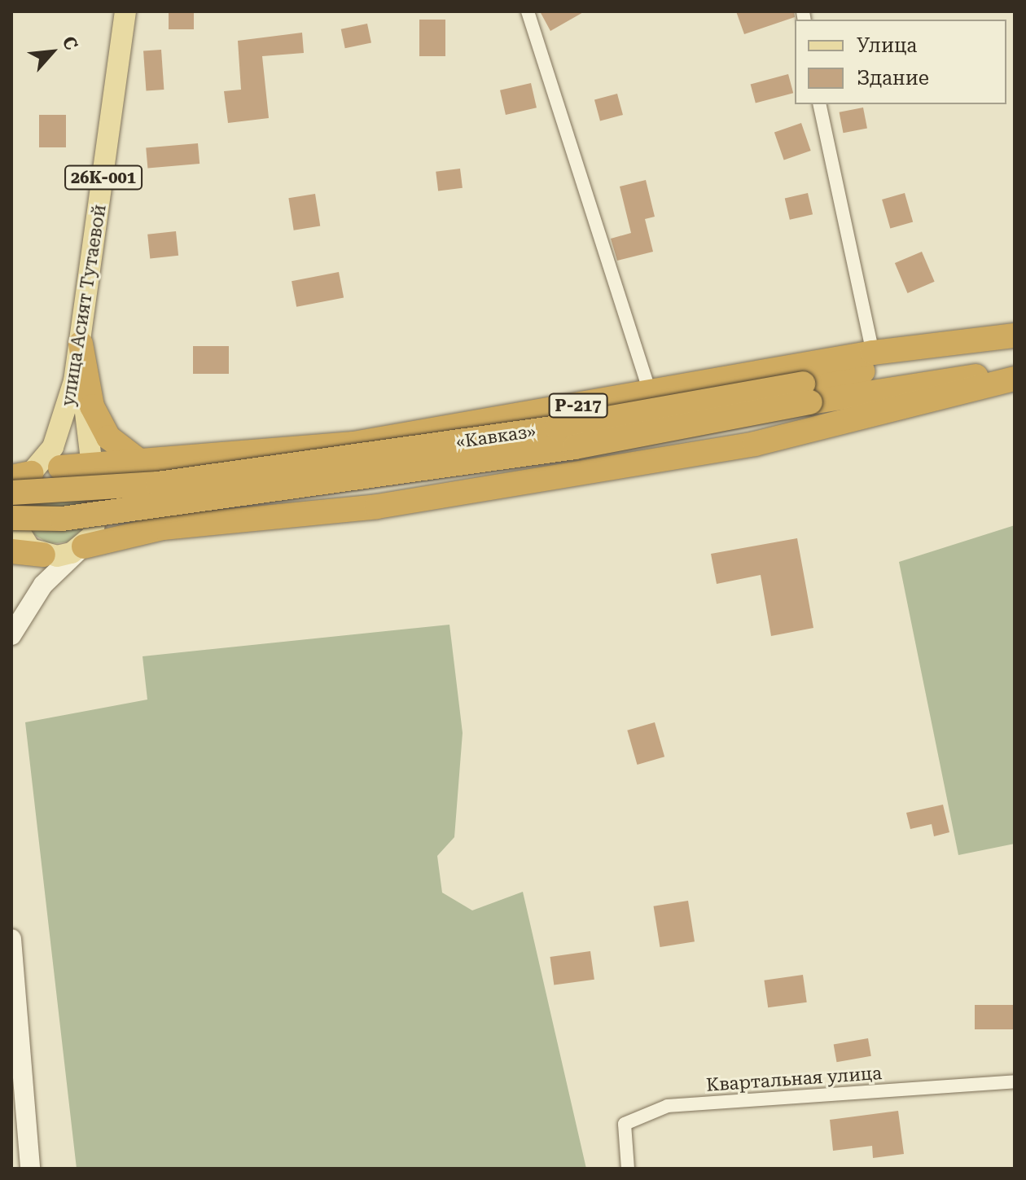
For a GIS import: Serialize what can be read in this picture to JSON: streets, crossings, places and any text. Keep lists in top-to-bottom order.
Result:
{
  "streets": {
    "highway": ["Р-217", "«Кавказ»"],
    "main road": ["26К-001", "улица Асият Тутаевой"],
    "street": ["Квартальная улица"]
  },
  "crossings": [
    ["улица Асият Тутаевой", "«Кавказ»"]
  ],
  "legend": ["Улица", "Здание"],
  "north": "top right"
}
